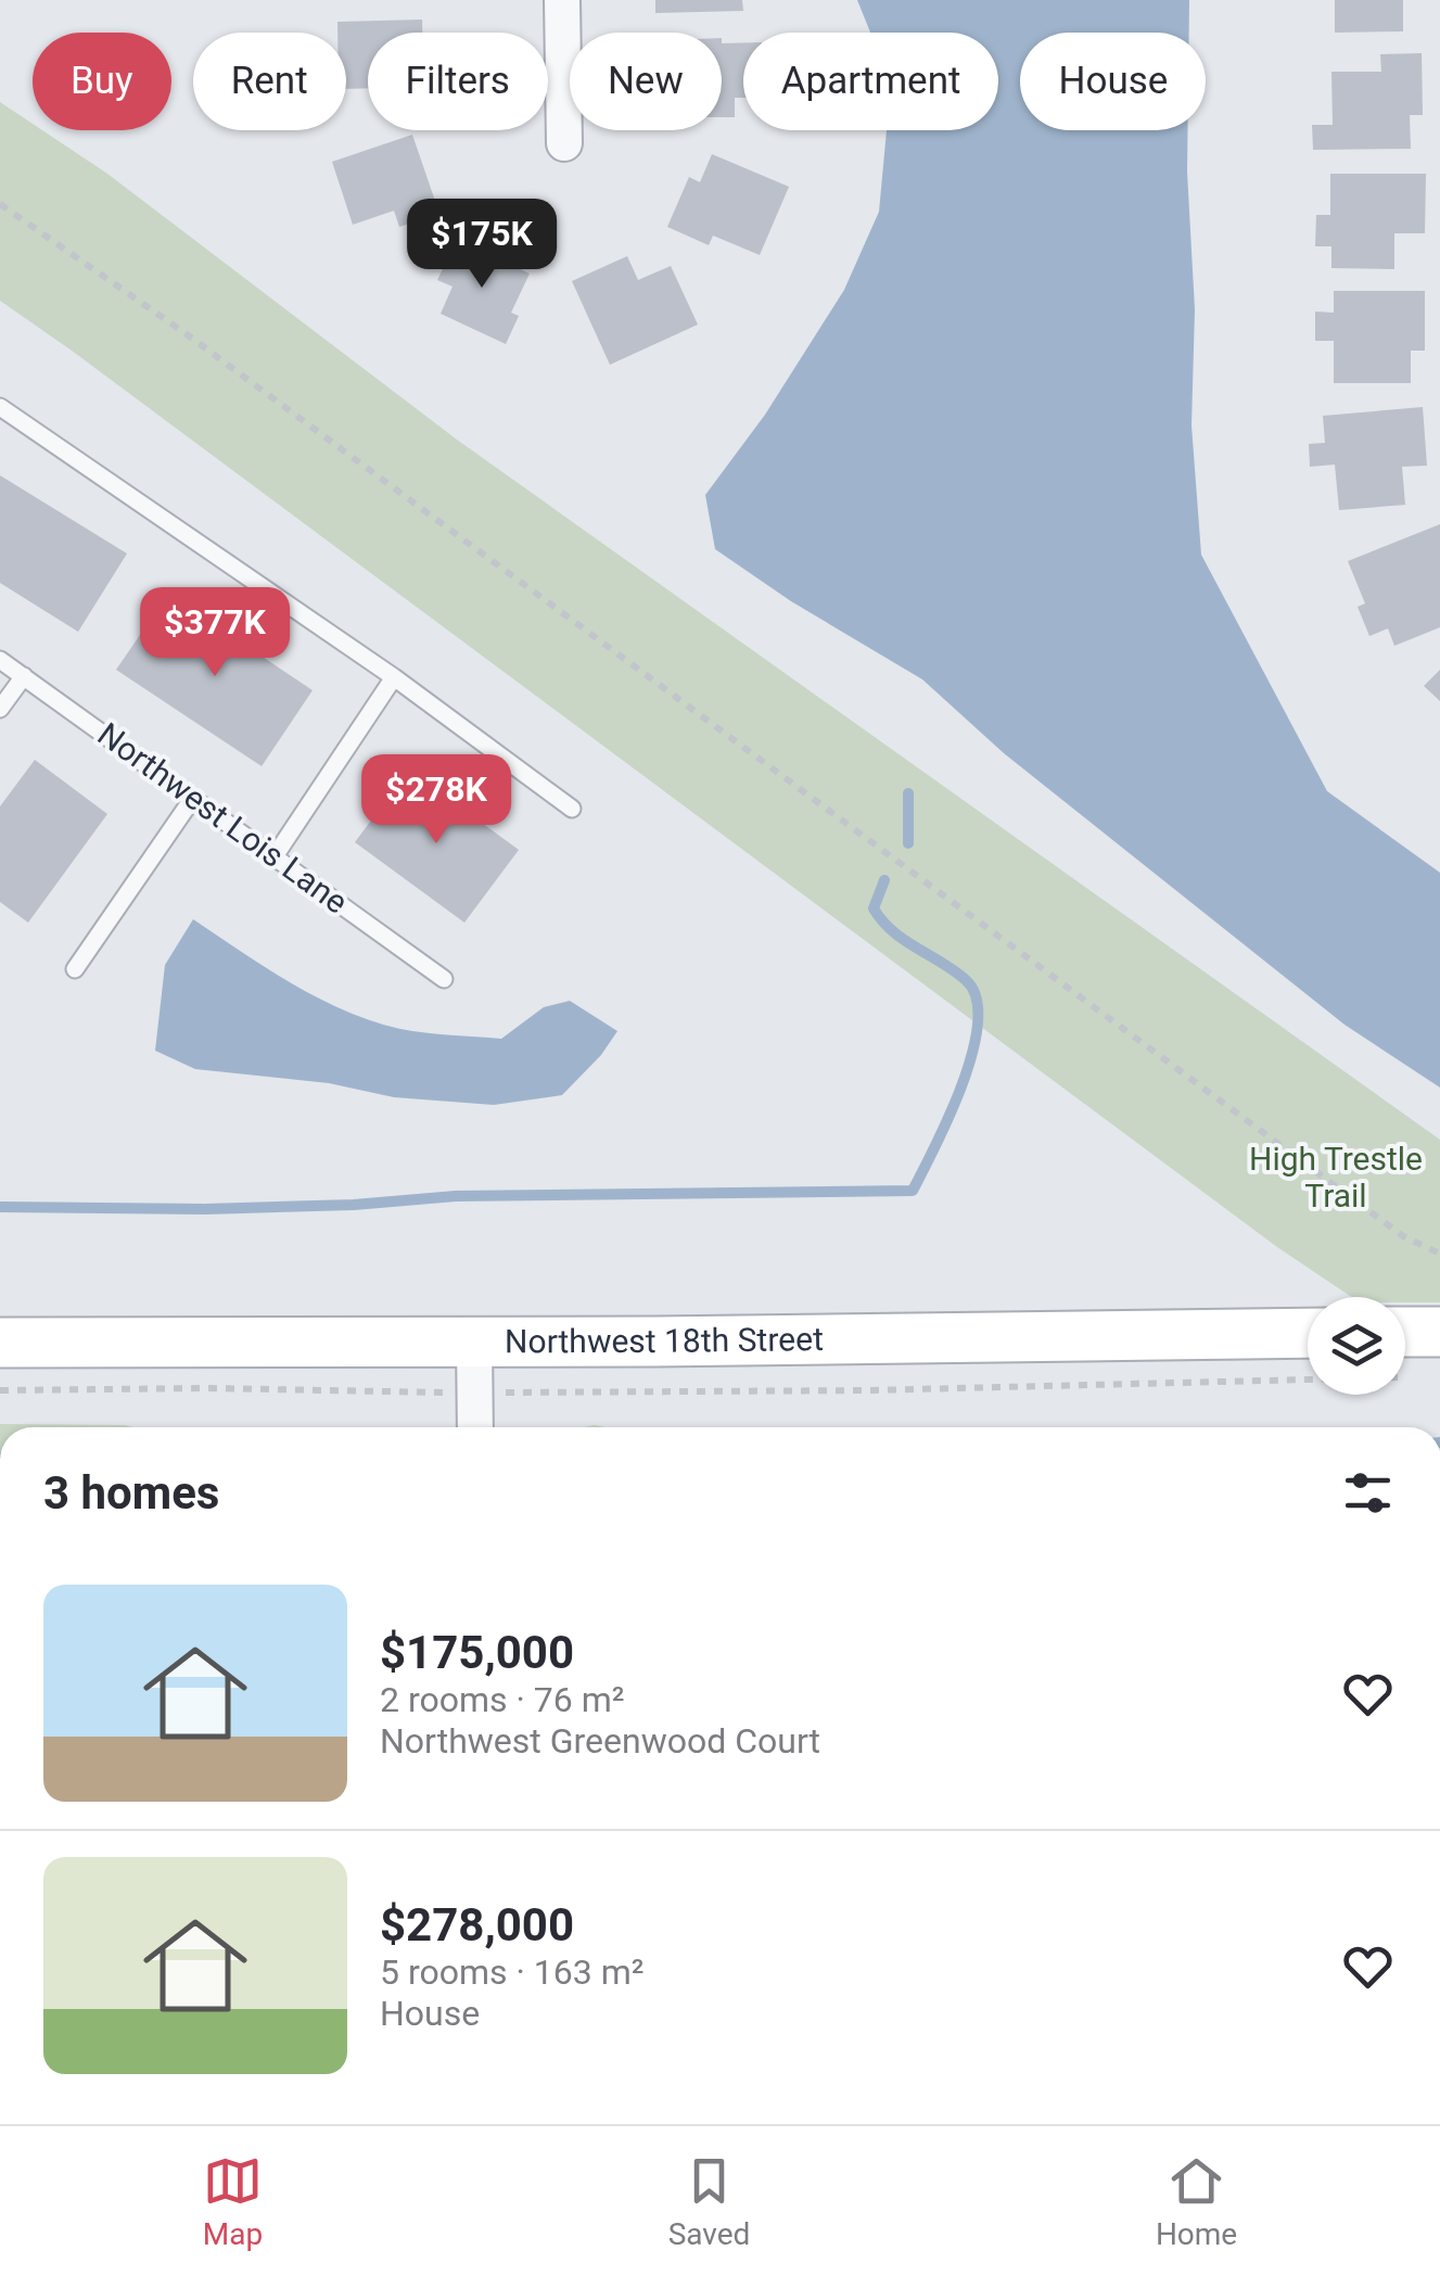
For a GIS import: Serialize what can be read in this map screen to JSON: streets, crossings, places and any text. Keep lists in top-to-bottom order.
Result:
{
  "streets": {
    "main road": ["Northwest 18th Street"],
    "lane": ["Northwest Lois Lane"]
  },
  "parks": ["High Trestle Trail"],
  "page": {
    "chip": [
      "Buy",
      "Rent",
      "Filters",
      "New",
      "Apartment",
      "House"
    ],
    "price": ["$175K", "$377K", "$278K"],
    "heading": "3 homes",
    "list": [
      {
        "name": "$175,000",
        "note": "2 rooms · 76 m² · Northwest Greenwood Court"
      },
      {
        "name": "$278,000",
        "note": "5 rooms · 163 m² · House"
      }
    ],
    "tabs": ["Map", "Saved", "Home"]
  }
}
